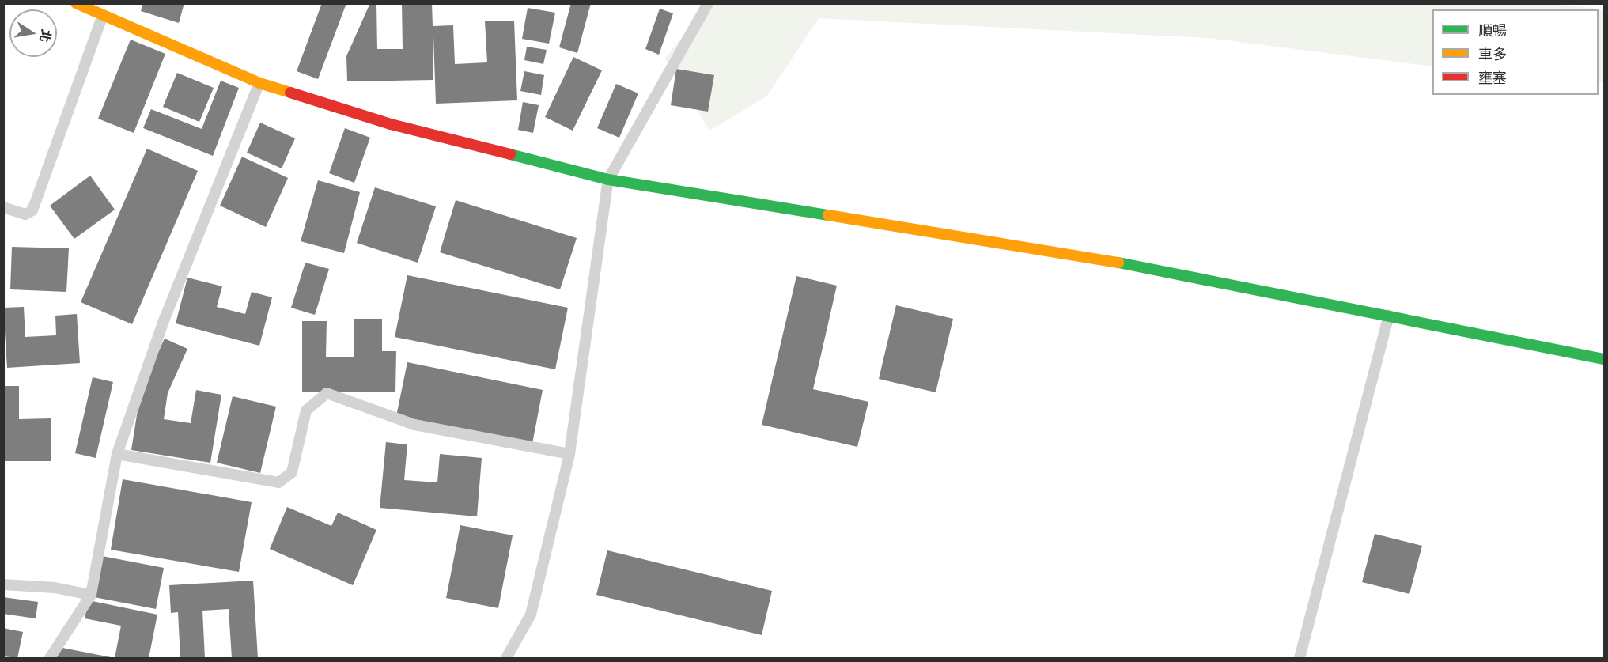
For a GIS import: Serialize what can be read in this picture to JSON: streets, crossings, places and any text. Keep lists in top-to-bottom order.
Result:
{
  "legend": ["順暢", "車多", "壅塞"],
  "north": "right"
}
